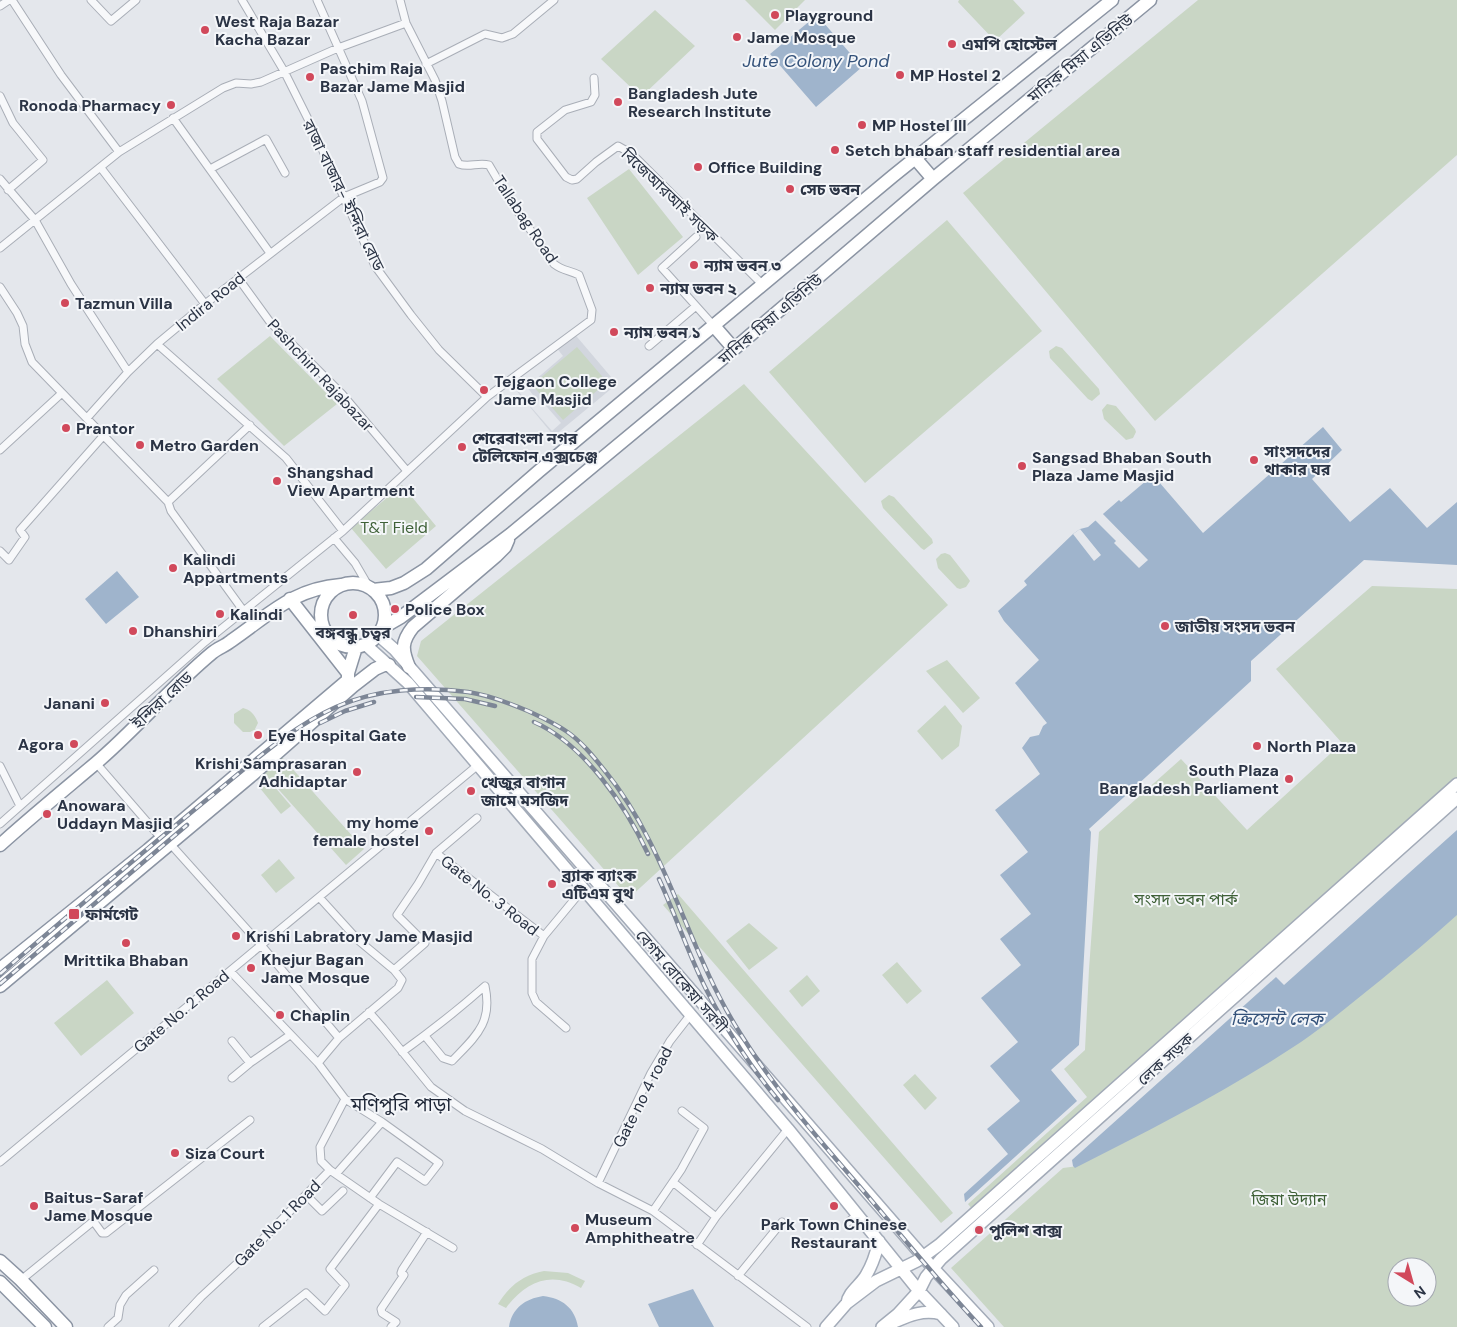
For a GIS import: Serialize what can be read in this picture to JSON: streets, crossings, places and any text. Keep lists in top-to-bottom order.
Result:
{
  "streets": {
    "highway": ["মানিক মিয়া এভিনিউ", "ইন্দিরা রোড"],
    "main road": ["বেগম রোকেয়া সরণী", "লেক সড়ক"],
    "street": [
      "রাজা বাজার- ইন্দিরা রোড",
      "বিজেআরআই সড়ক",
      "Tallabag Road",
      "Indira Road",
      "Pashchim Rajabazar",
      "Gate No. 3 Road",
      "Gate No. 2 Road",
      "Gate no 4 road",
      "Gate No. 1 Road"
    ]
  },
  "crossings": [
    ["মানিক মিয়া এভিনিউ", "বিজেআরআই সড়ক"],
    ["মানিক মিয়া এভিনিউ", "ইন্দিরা রোড"],
    ["মানিক মিয়া এভিনিউ", "বেগম রোকেয়া সরণী"],
    ["রাজা বাজার- ইন্দিরা রোড", "Tallabag Road"],
    ["রাজা বাজার- ইন্দিরা রোড", "Indira Road"],
    ["Indira Road", "Pashchim Rajabazar"],
    ["ইন্দিরা রোড", "বেগম রোকেয়া সরণী"],
    ["Gate No. 3 Road", "বেগম রোকেয়া সরণী"],
    ["বেগম রোকেয়া সরণী", "Gate No. 2 Road"],
    ["বেগম রোকেয়া সরণী", "লেক সড়ক"],
    ["বেগম রোকেয়া সরণী", "Gate no 4 road"]
  ],
  "districts": ["মণিপুরি পাড়া"],
  "water": ["Jute Colony Pond", "ক্রিসেন্ট লেক"],
  "parks": ["T&T Field", "সংসদ ভবন পার্ক", "জিয়া উদ্যান"],
  "places": {
    "other": [
      "Playground",
      "West Raja Bazar Kacha Bazar",
      "Jame Mosque",
      "এমপি হোস্টেল",
      "MP Hostel 2",
      "Paschim Raja Bazar Jame Masjid",
      "Bangladesh Jute Research Institute",
      "Ronoda Pharmacy",
      "MP Hostel III",
      "Setch bhaban staff residential area",
      "Office Building",
      "সেচ ভবন",
      "ন্যাম ভবন ৩",
      "ন্যাম ভবন ২",
      "Tazmun Villa",
      "ন্যাম ভবন ১",
      "Tejgaon College Jame Masjid",
      "Prantor",
      "Metro Garden",
      "শেরেবাংলা নগর টেলিফোন এক্সচেঞ্জ",
      "সাংসদদের থাকার ঘর",
      "Sangsad Bhaban South Plaza Jame Masjid",
      "Shangshad View Apartment",
      "Kalindi Appartments",
      "Police Box",
      "Kalindi",
      "বঙ্গবন্ধু চত্বর",
      "জাতীয় সংসদ ভবন",
      "Dhanshiri",
      "Janani",
      "Eye Hospital Gate",
      "Agora",
      "North Plaza",
      "Krishi Samprasaran Adhidaptar",
      "South Plaza Bangladesh Parliament",
      "খেজুর বাগান জামে মসজিদ",
      "Anowara Uddayn Masjid",
      "my home female hostel",
      "ব্র্যাক ব্যাংক এটিএম বুথ",
      "Krishi Labratory Jame Masjid",
      "Mrittika Bhaban",
      "Khejur Bagan Jame Mosque",
      "Chaplin",
      "Siza Court",
      "Baitus-Saraf Jame Mosque",
      "Park Town Chinese Restaurant",
      "Museum Amphitheatre",
      "পুলিশ বাক্স"
    ],
    "transit": ["ফার্মগেট"]
  },
  "north": "bottom right"
}
